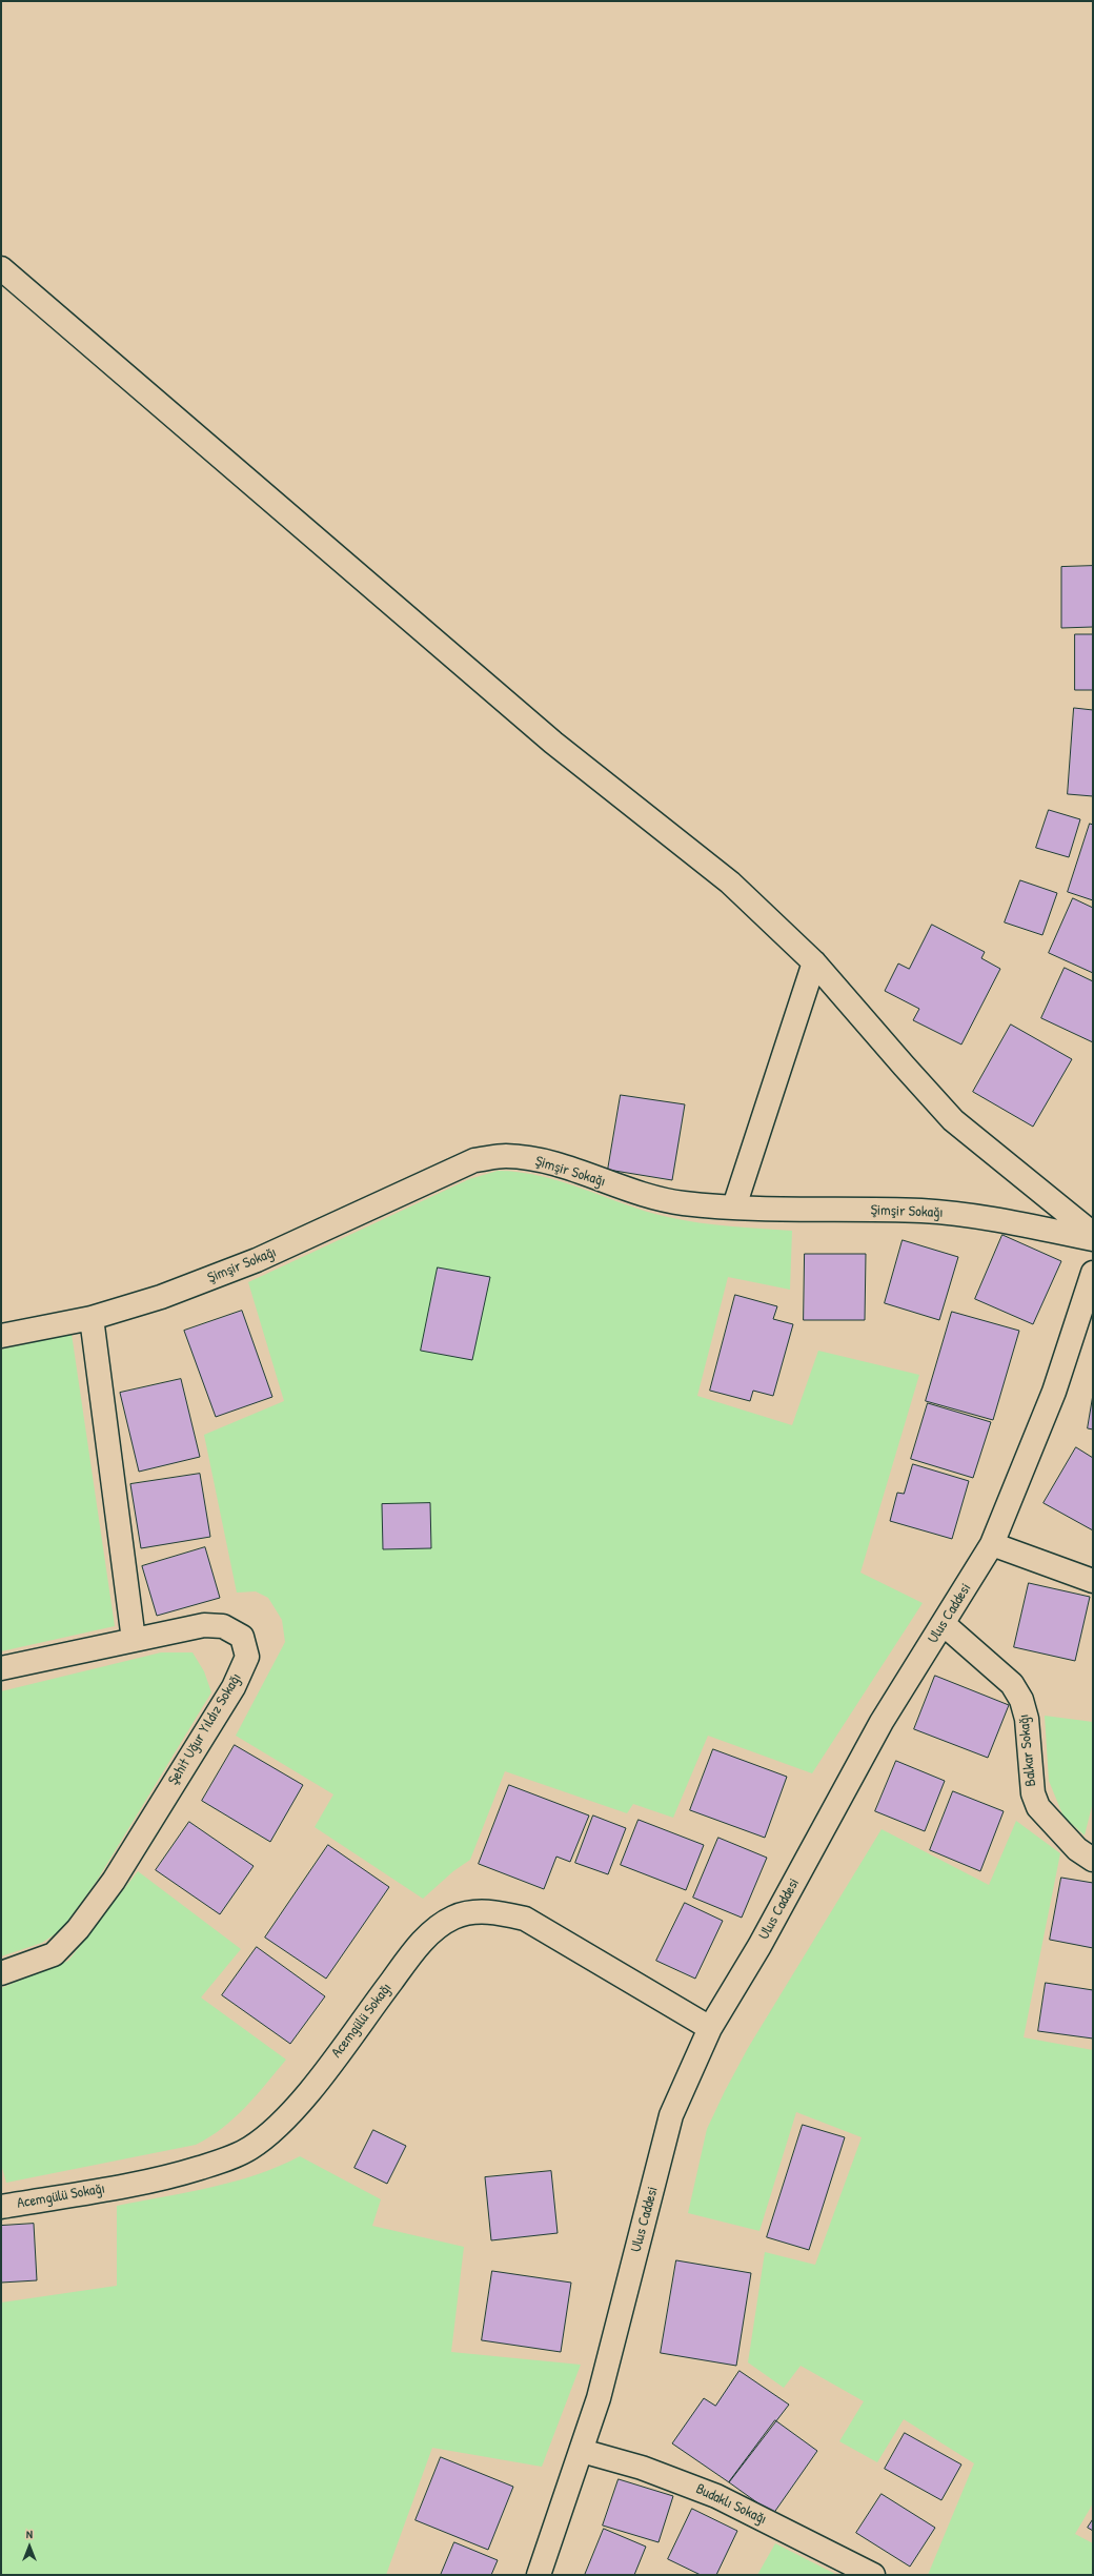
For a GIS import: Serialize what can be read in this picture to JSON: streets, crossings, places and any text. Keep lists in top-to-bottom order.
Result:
{
  "streets": {
    "street": [
      "Şimşir Sokağı",
      "Ulus Caddesi",
      "Şehit Uğur Yıldız Sokağı",
      "Balkar Sokağı",
      "Acemgülü Sokağı",
      "Budaklı Sokağı"
    ]
  },
  "crossings": [
    ["Ulus Caddesi", "Balkar Sokağı"],
    ["Ulus Caddesi", "Acemgülü Sokağı"],
    ["Ulus Caddesi", "Budaklı Sokağı"]
  ],
  "north": "top"
}
